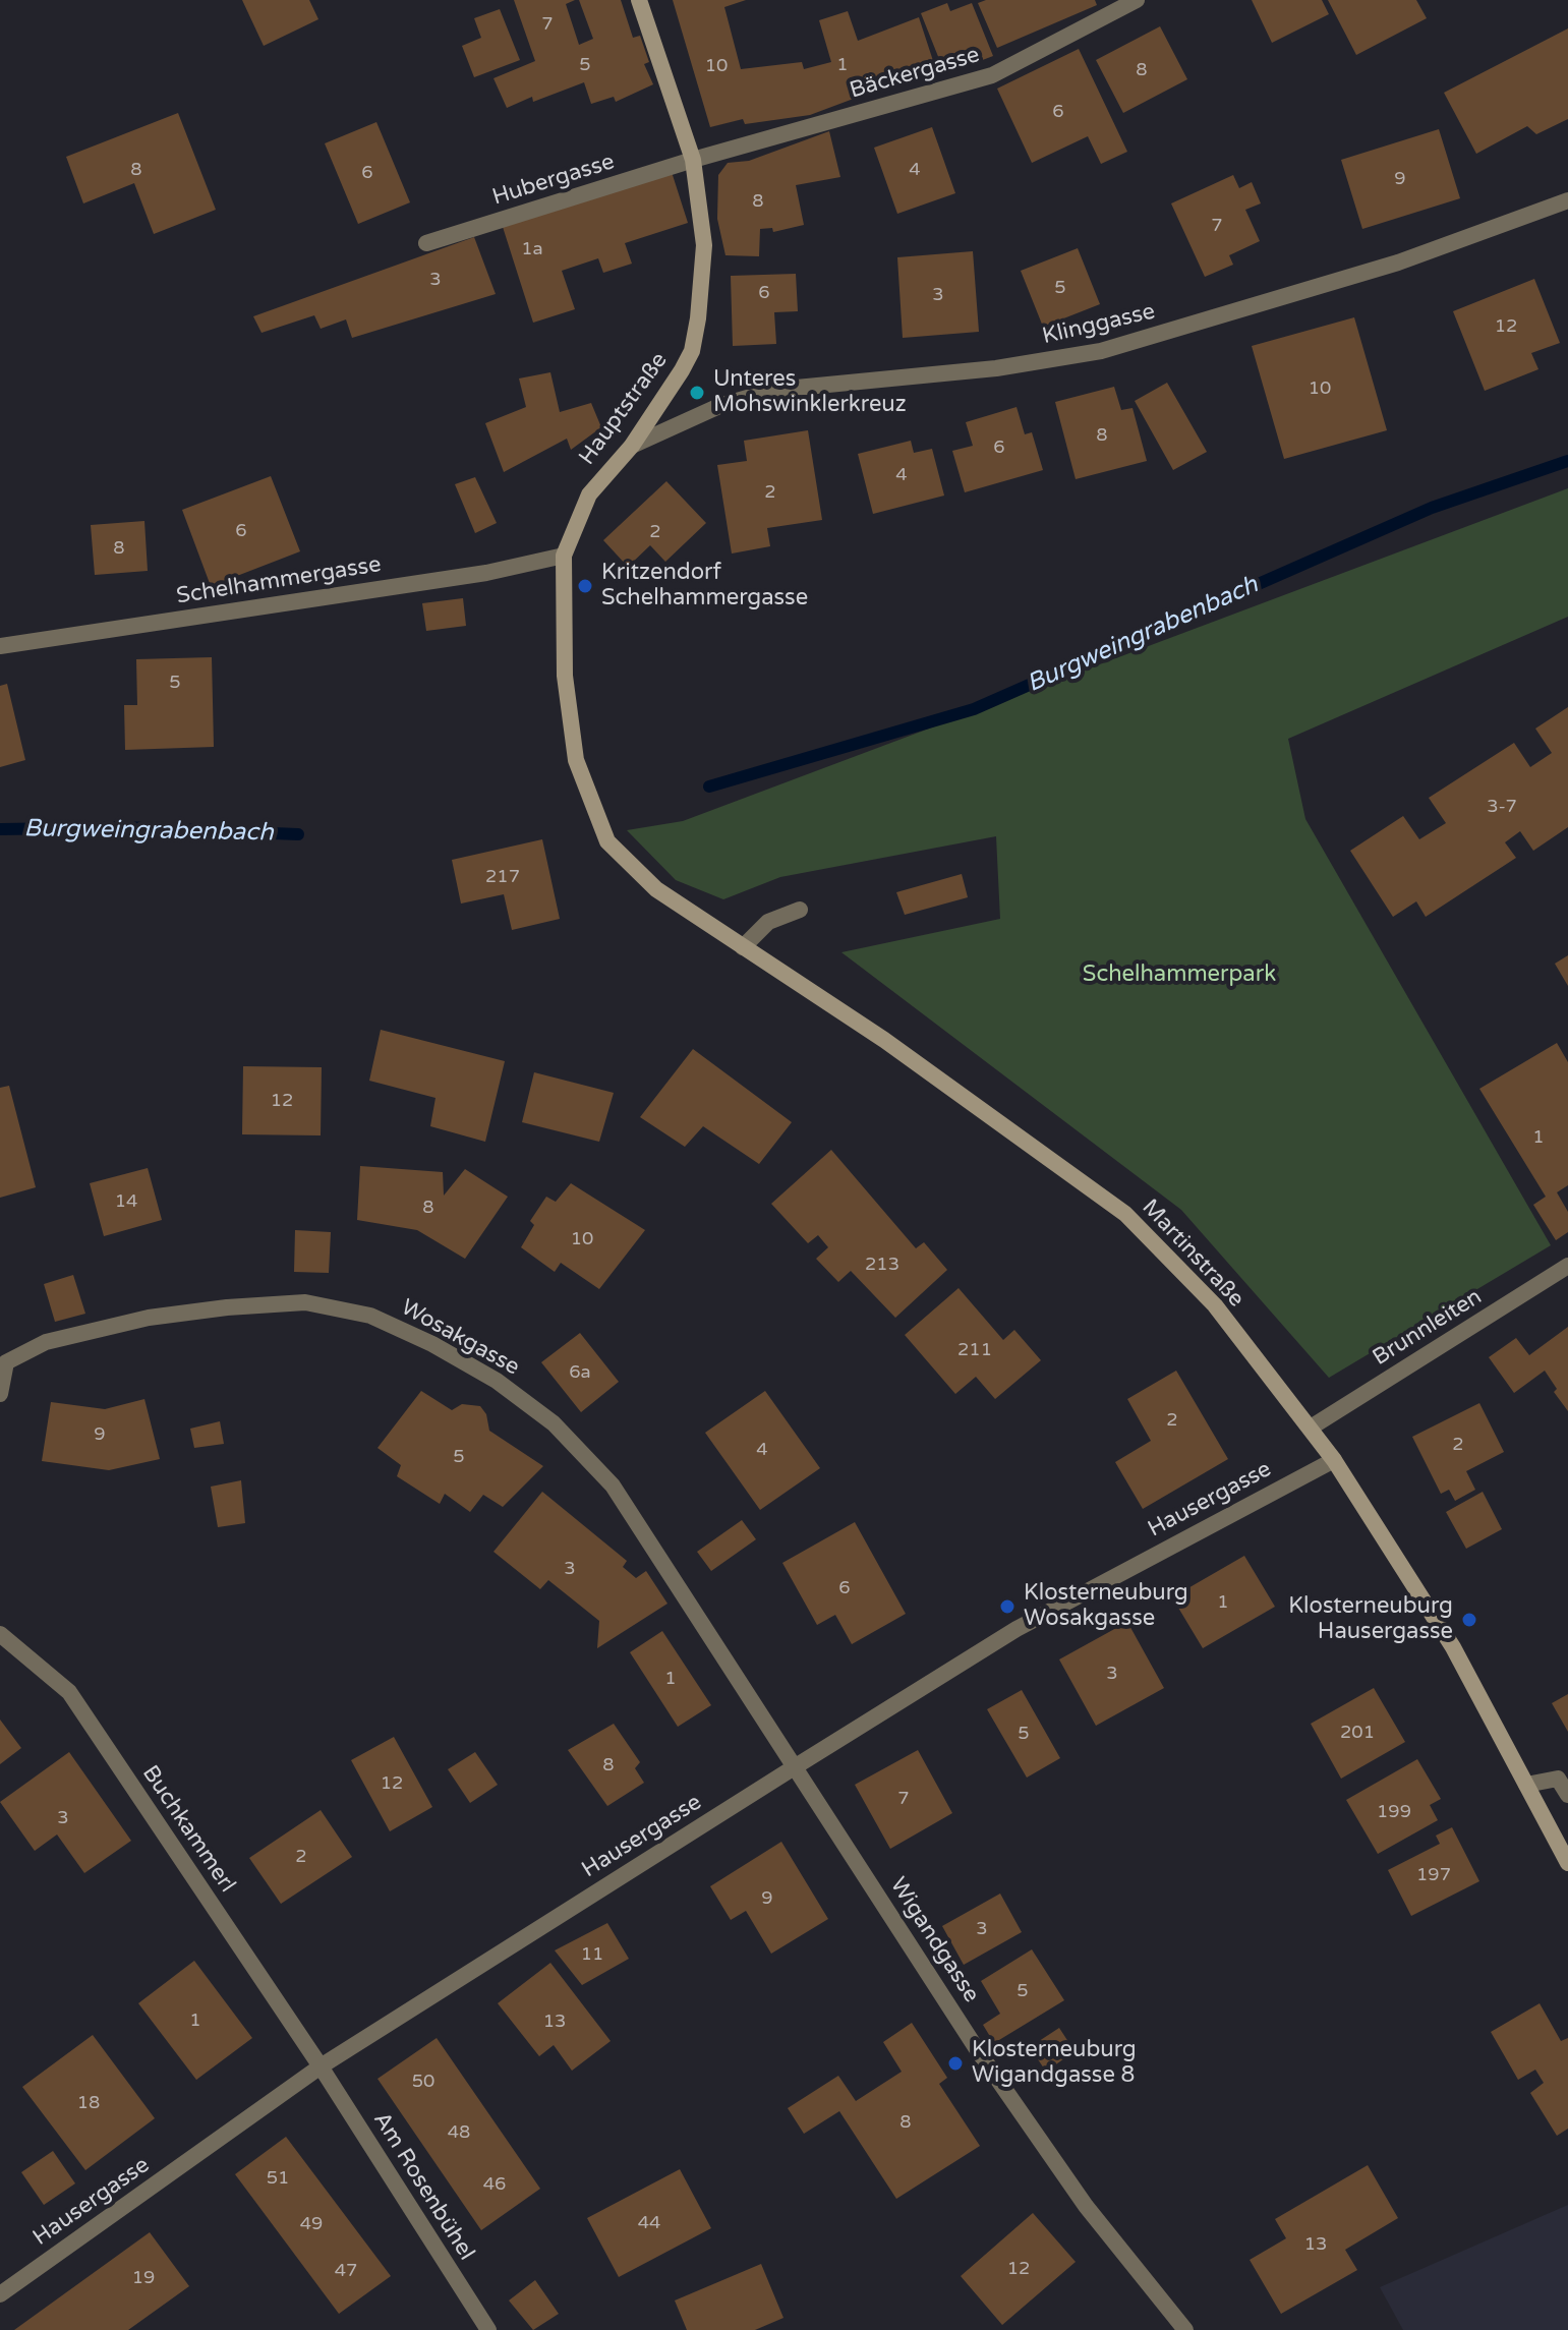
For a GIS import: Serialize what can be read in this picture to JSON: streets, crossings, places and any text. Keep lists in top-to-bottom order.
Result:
{
  "streets": {
    "main road": ["Hauptstraße", "Martinstraße"],
    "street": [
      "Bäckergasse",
      "Hubergasse",
      "Klinggasse",
      "Schelhammergasse",
      "Brunnleiten",
      "Wosakgasse",
      "Hausergasse",
      "Buchkammerl",
      "Wigandgasse",
      "Am Rosenbühel"
    ]
  },
  "crossings": [
    ["Bäckergasse", "Hubergasse"],
    ["Bäckergasse", "Hauptstraße"],
    ["Hubergasse", "Hauptstraße"],
    ["Klinggasse", "Hauptstraße"],
    ["Hauptstraße", "Schelhammergasse"],
    ["Hauptstraße", "Martinstraße"],
    ["Martinstraße", "Brunnleiten"],
    ["Martinstraße", "Hausergasse"],
    ["Wosakgasse", "Hausergasse"],
    ["Wosakgasse", "Wigandgasse"],
    ["Hausergasse", "Buchkammerl"],
    ["Hausergasse", "Wigandgasse"],
    ["Hausergasse", "Am Rosenbühel"],
    ["Buchkammerl", "Am Rosenbühel"]
  ],
  "water": ["Burgweingrabenbach"],
  "parks": ["Schelhammerpark"],
  "places": [
    "Unteres Mohswinklerkreuz",
    "Kritzendorf Schelhammergasse",
    "Klosterneuburg Wosakgasse",
    "Klosterneuburg Hausergasse",
    "Klosterneuburg Wigandgasse 8"
  ],
  "house_numbers": [
    "7",
    "5",
    "1",
    "10",
    "8",
    "6",
    "8",
    "4",
    "6",
    "9",
    "8",
    "7",
    "1a",
    "3",
    "5",
    "6",
    "3",
    "12",
    "10",
    "8",
    "6",
    "4",
    "2",
    "6",
    "2",
    "8",
    "5",
    "3-7",
    "217",
    "12",
    "1",
    "14",
    "8",
    "10",
    "213",
    "211",
    "6a",
    "2",
    "9",
    "2",
    "4",
    "5",
    "3",
    "6",
    "1",
    "3",
    "1",
    "201",
    "5",
    "8",
    "12",
    "7",
    "199",
    "3",
    "2",
    "197",
    "9",
    "3",
    "11",
    "5",
    "1",
    "13",
    "50",
    "18",
    "8",
    "48",
    "51",
    "46",
    "44",
    "49",
    "13",
    "12",
    "47",
    "19"
  ]
}
